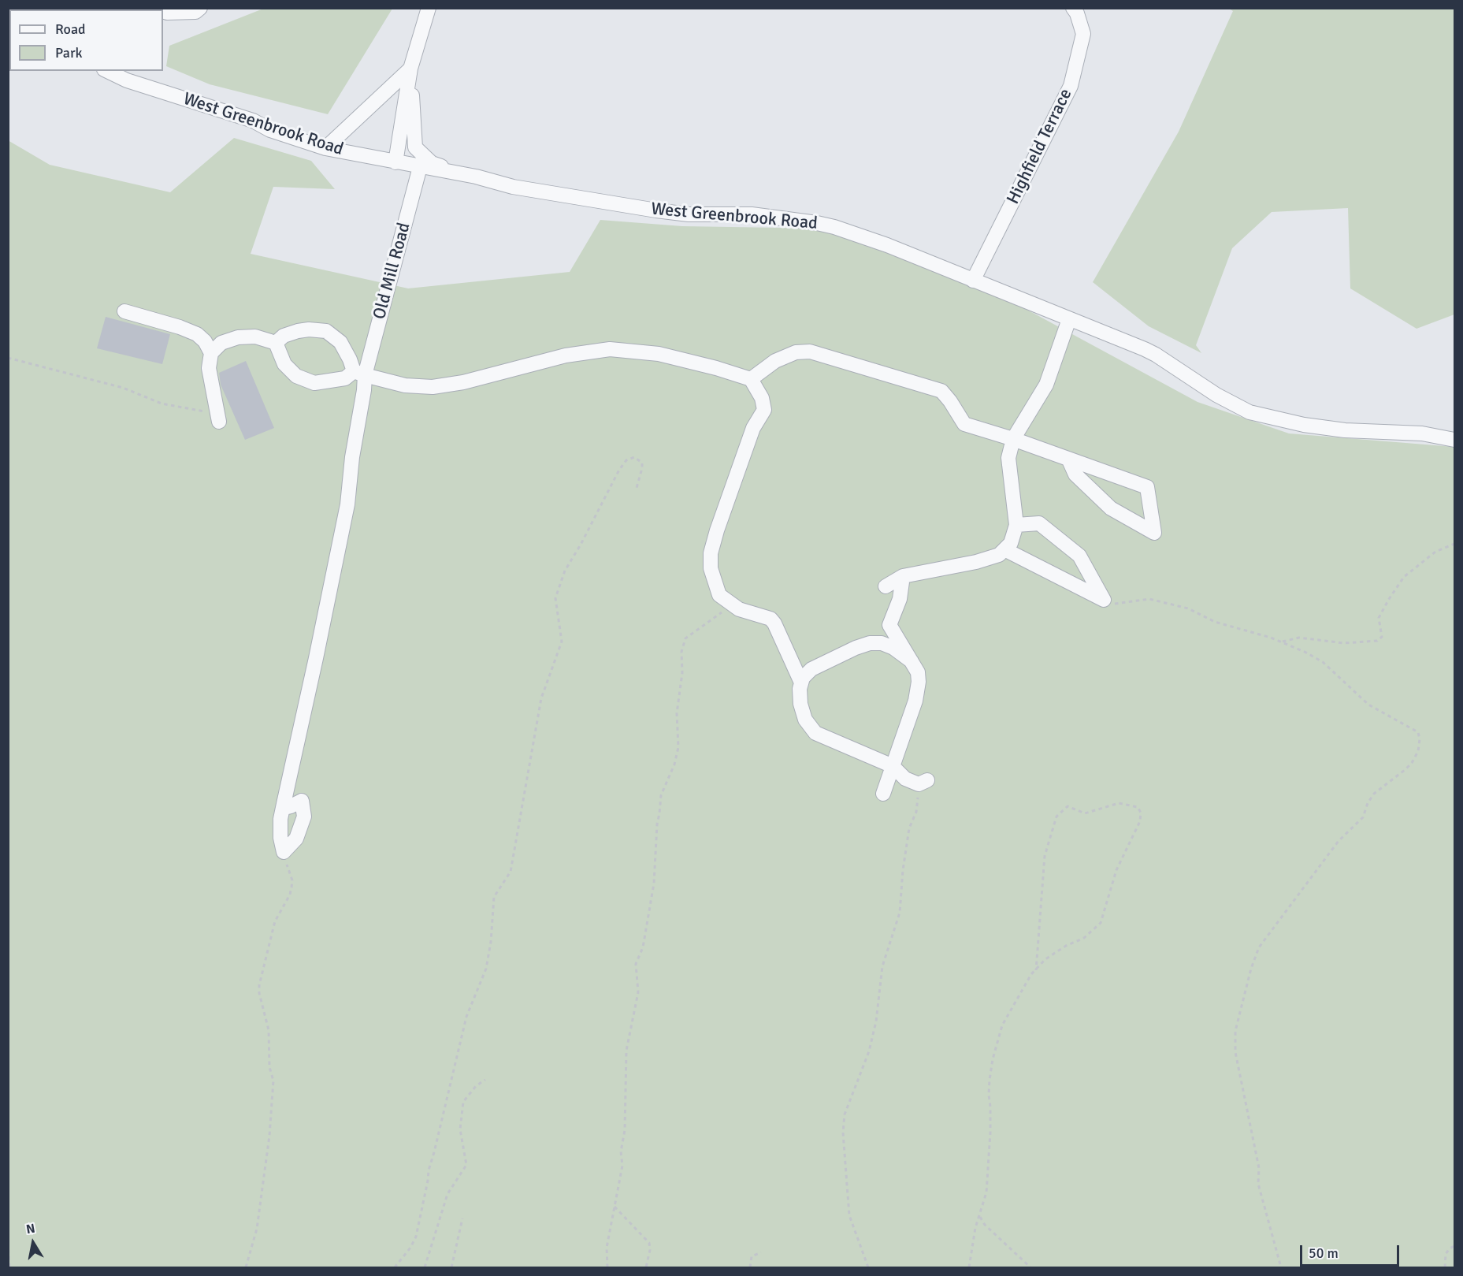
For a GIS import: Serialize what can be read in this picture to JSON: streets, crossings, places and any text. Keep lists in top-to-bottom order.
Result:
{
  "streets": {
    "street": ["West Greenbrook Road", "Highfield Terrace", "Old Mill Road"]
  },
  "crossings": [
    ["West Greenbrook Road", "Highfield Terrace"],
    ["West Greenbrook Road", "Old Mill Road"]
  ],
  "legend": ["Road", "Park"],
  "scale_bar": "50 m",
  "north": "top"
}
